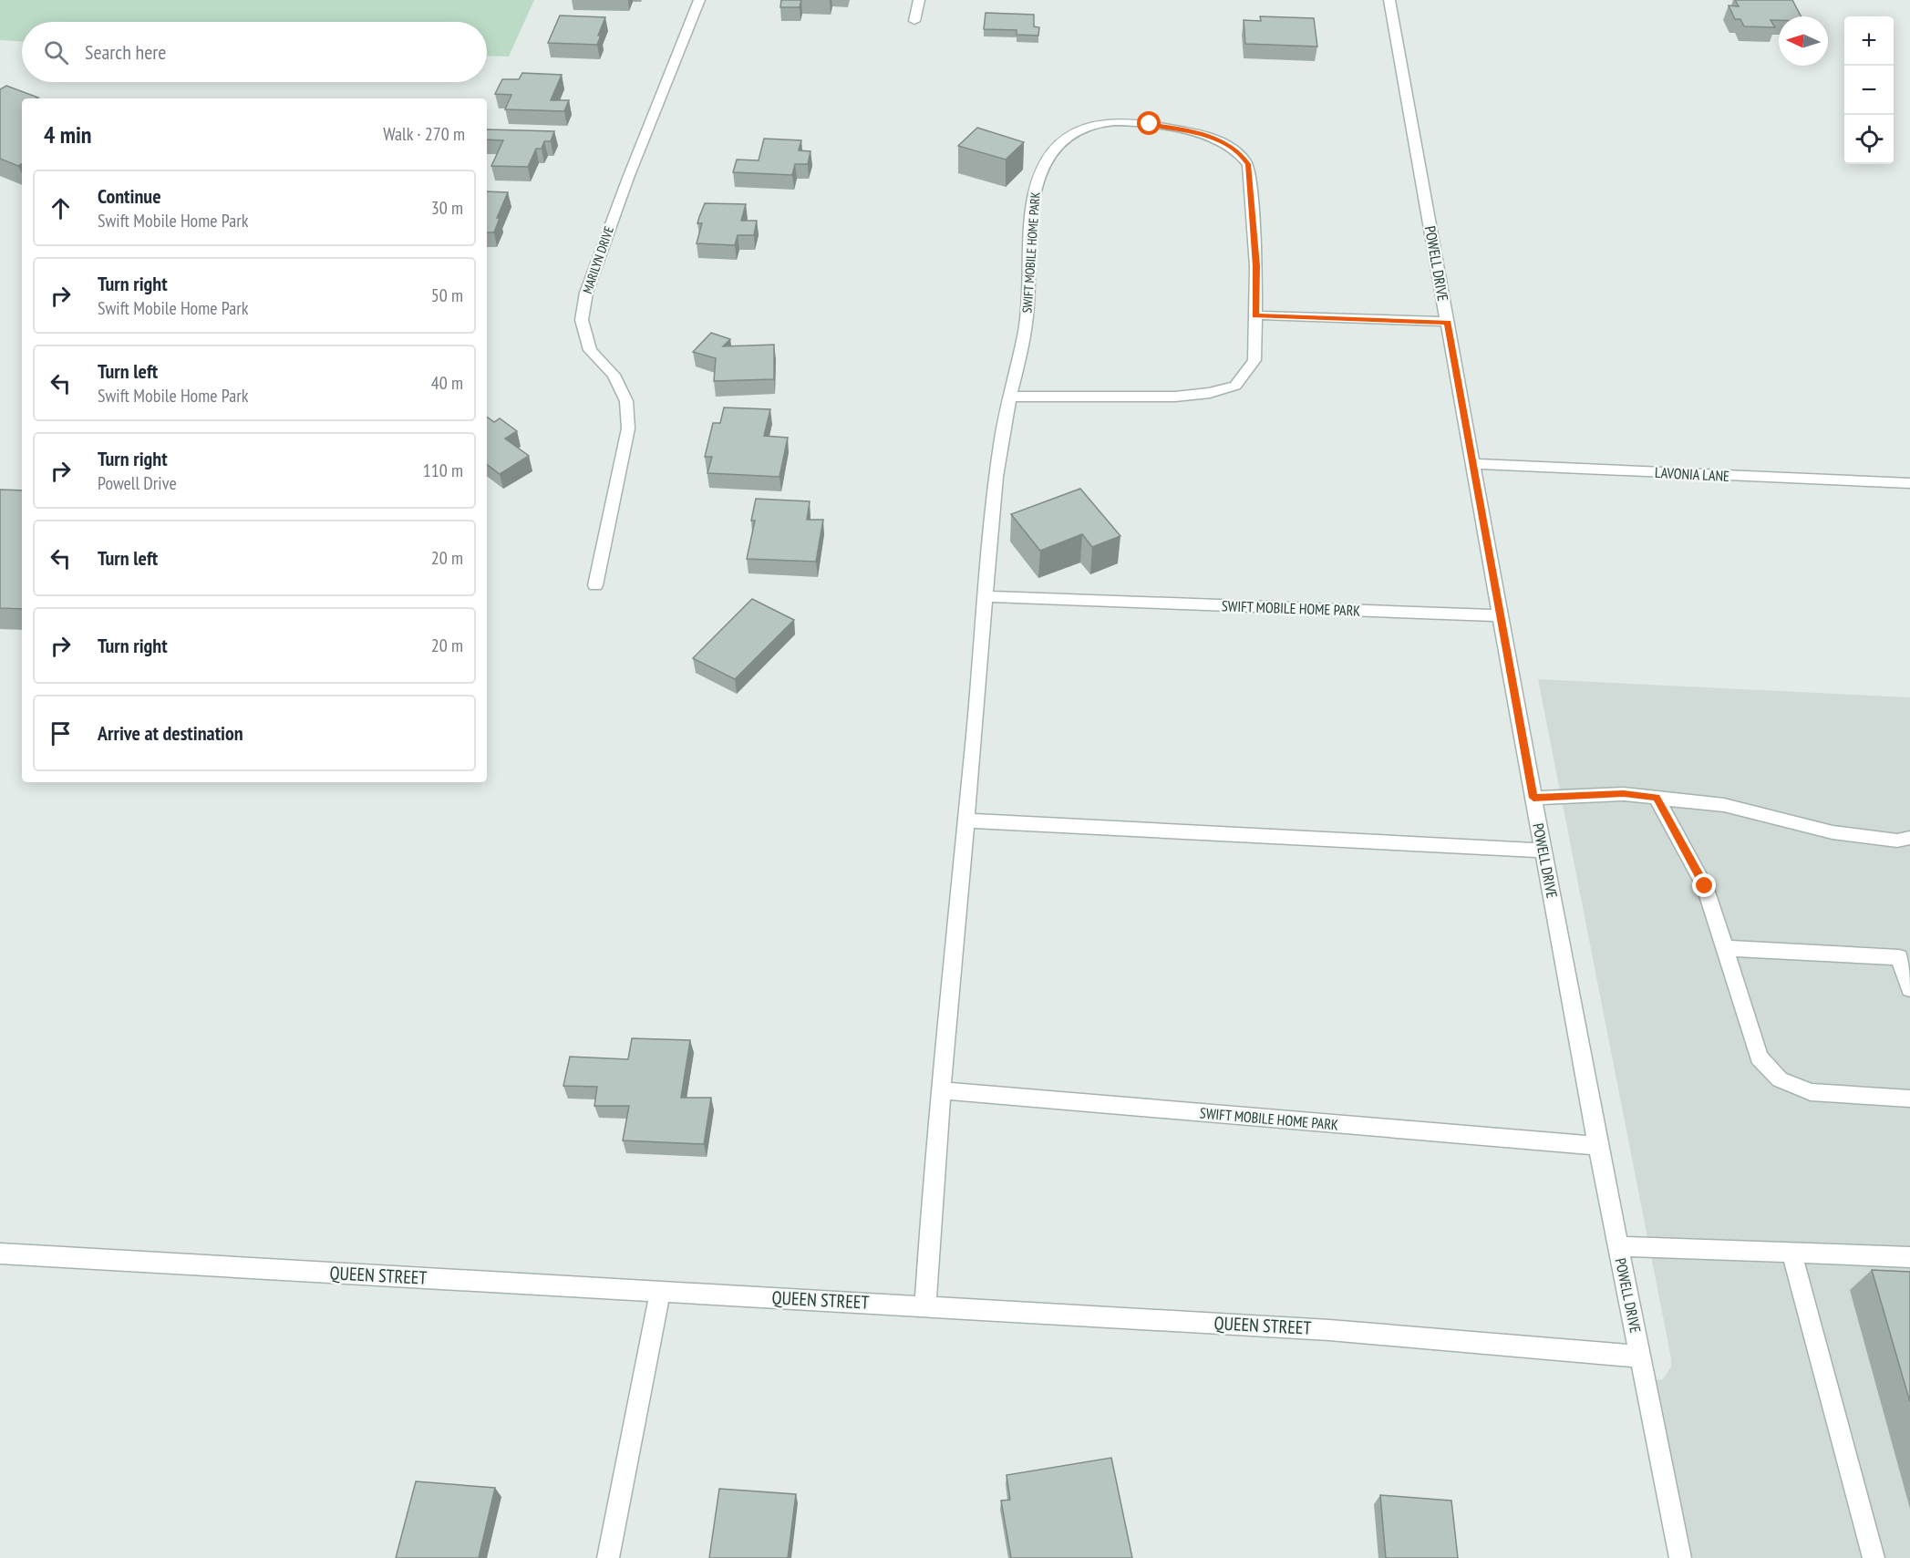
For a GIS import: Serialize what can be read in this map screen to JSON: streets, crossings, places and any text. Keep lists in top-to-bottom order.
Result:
{
  "streets": {
    "street": [
      "SWIFT MOBILE HOME PARK",
      "MARILYN DRIVE",
      "POWELL DRIVE",
      "LAVONIA LANE",
      "QUEEN STREET"
    ]
  },
  "crossings": [
    ["SWIFT MOBILE HOME PARK", "POWELL DRIVE"],
    ["SWIFT MOBILE HOME PARK", "QUEEN STREET"],
    ["POWELL DRIVE", "LAVONIA LANE"],
    ["POWELL DRIVE", "QUEEN STREET"]
  ],
  "north": "left",
  "page": {
    "map_buttons": ["+", "−"],
    "search": "Search here",
    "heading": ["4 min", "Walk · 270 m"],
    "list": [
      ["Continue", "Swift Mobile Home Park", "30 m"],
      ["Turn right", "Swift Mobile Home Park", "50 m"],
      ["Turn left", "Swift Mobile Home Park", "40 m"],
      ["Turn right", "Powell Drive", "110 m"],
      ["Turn left", "20 m"],
      ["Turn right", "20 m"],
      "Arrive at destination"
    ]
  }
}
